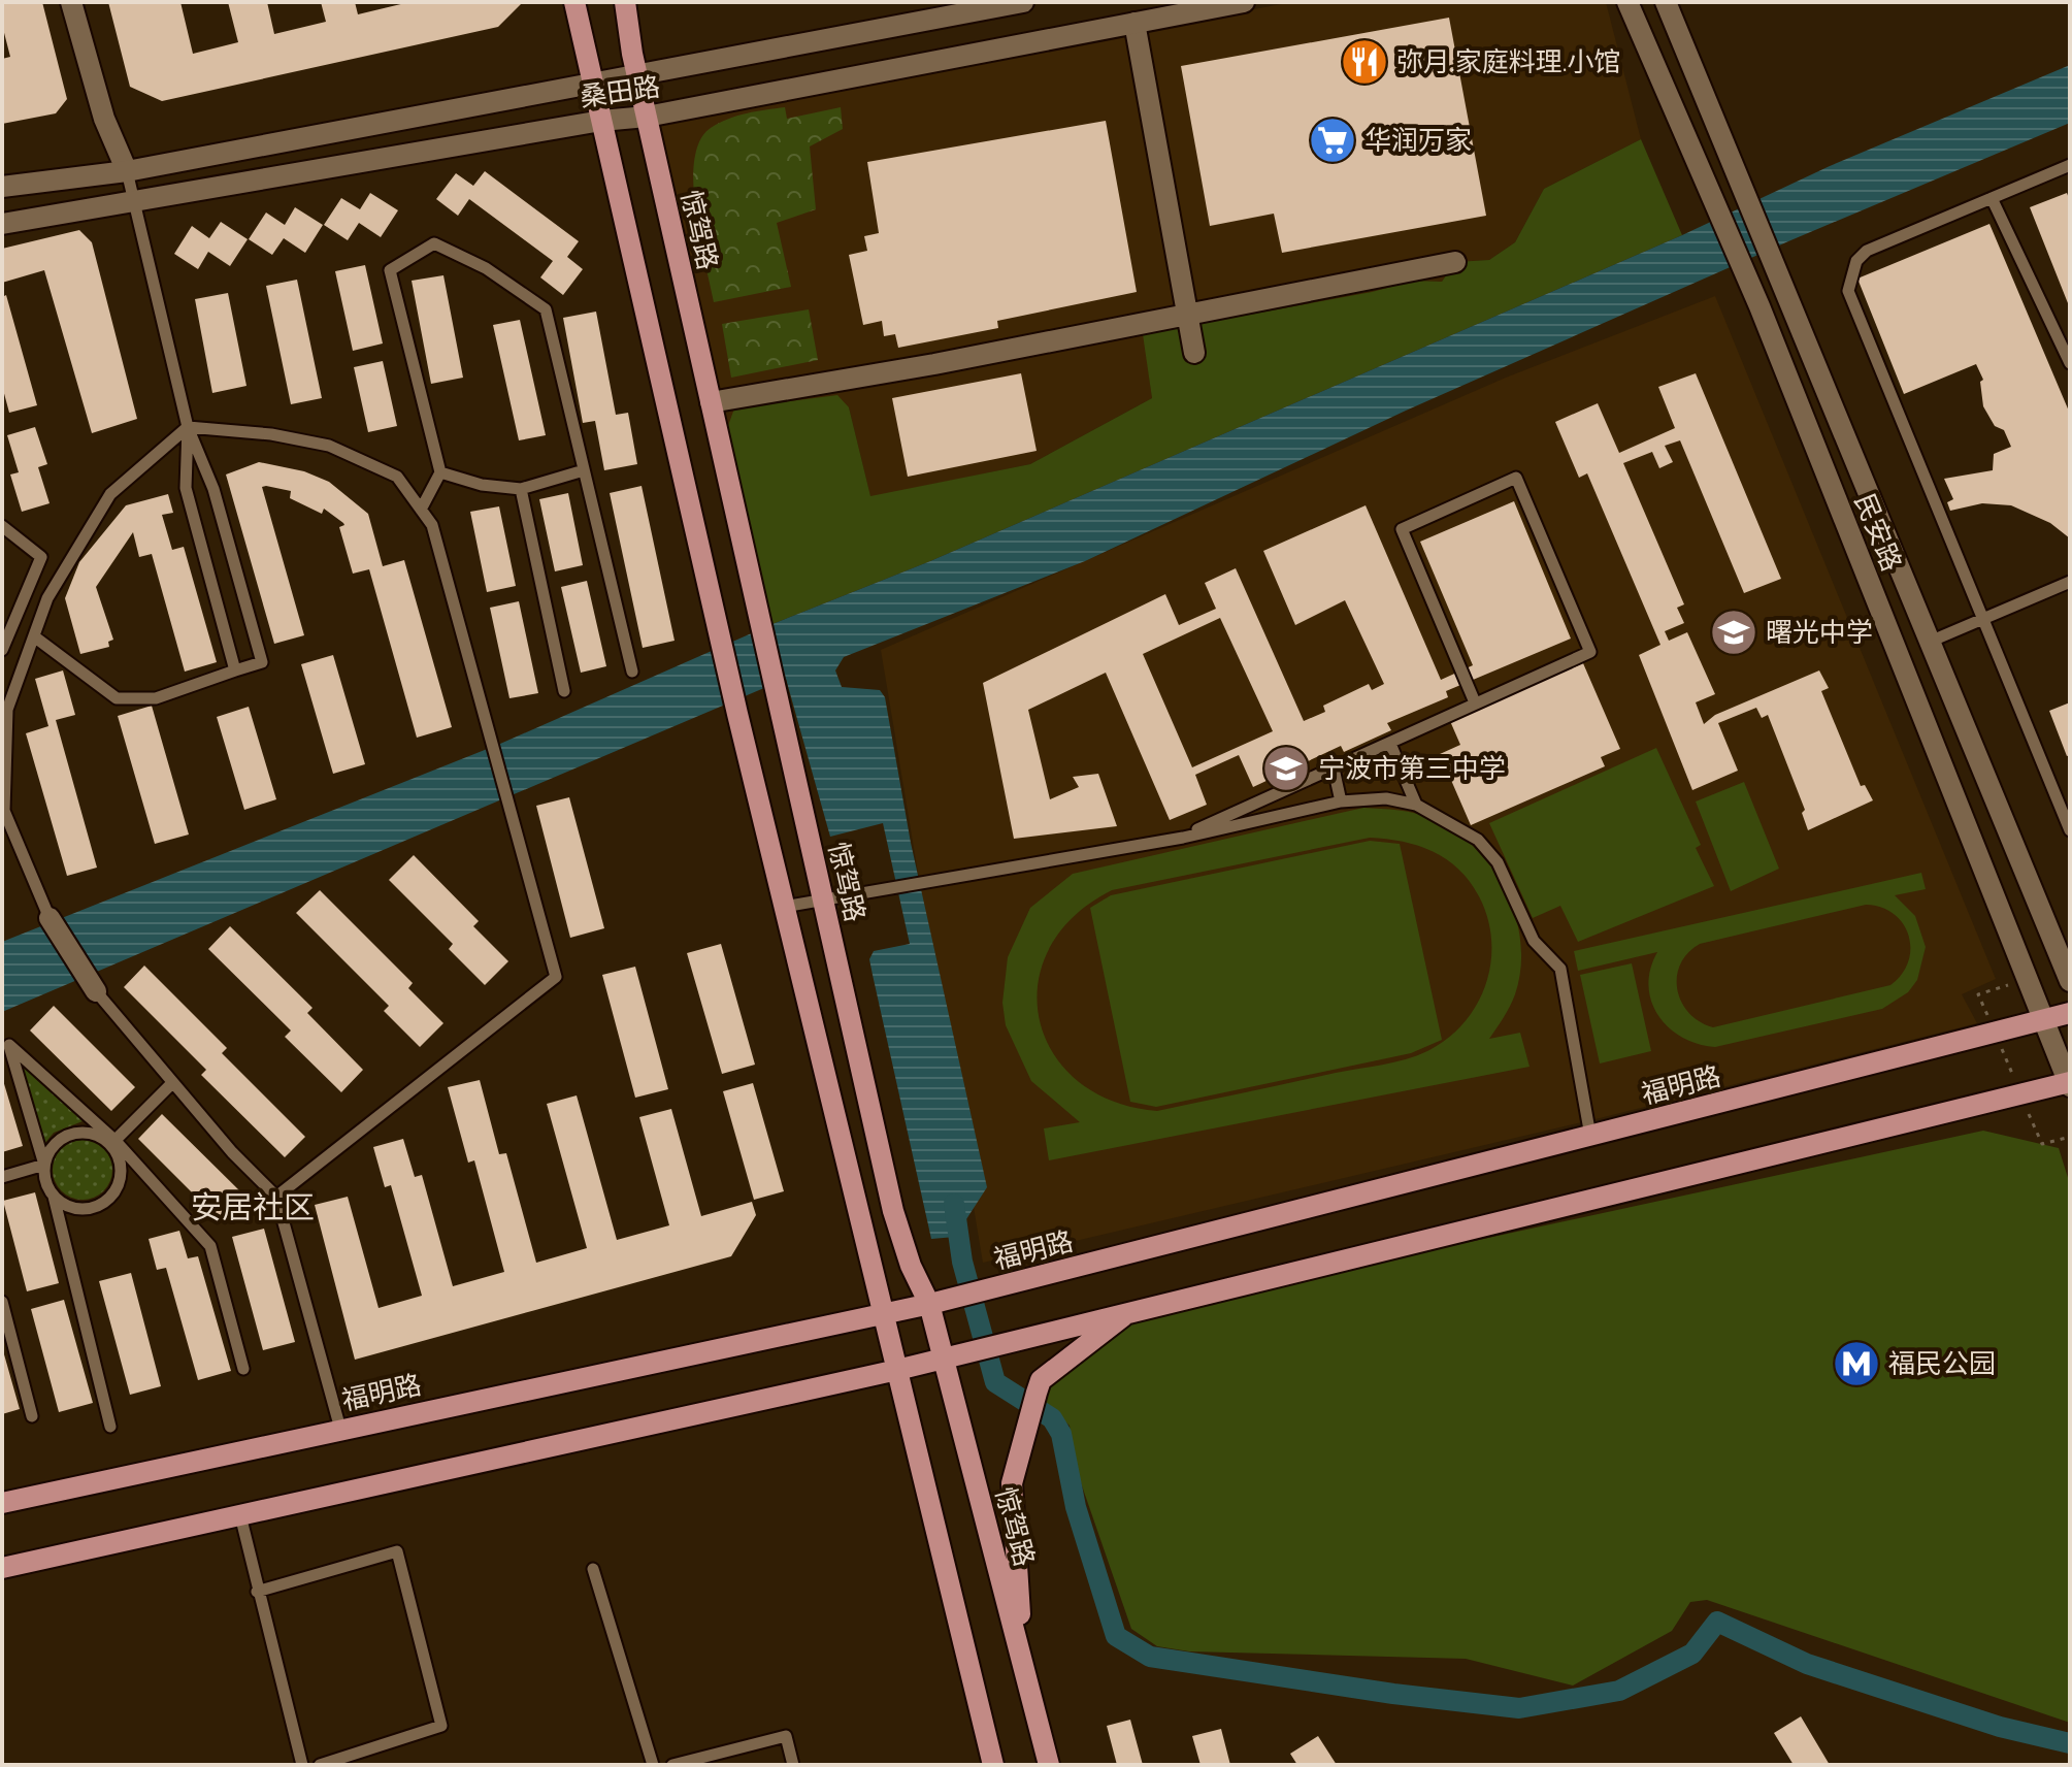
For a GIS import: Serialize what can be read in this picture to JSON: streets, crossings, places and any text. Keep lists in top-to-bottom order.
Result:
{
  "streets": {
    "main road": [
      "桑田路",
      "惊驾路",
      "民安路",
      "福明路"
    ]
  },
  "crossings": [
    ["桑田路", "惊驾路"],
    ["惊驾路", "福明路"],
    ["民安路", "福明路"]
  ],
  "districts": ["安居社区"],
  "places": {
    "restaurant": ["弥月.家庭料理.小馆"],
    "supermarket": ["华润万家"],
    "school or university": ["曙光中学", "宁波市第三中学"],
    "metro station": ["福民公园"]
  }
}
